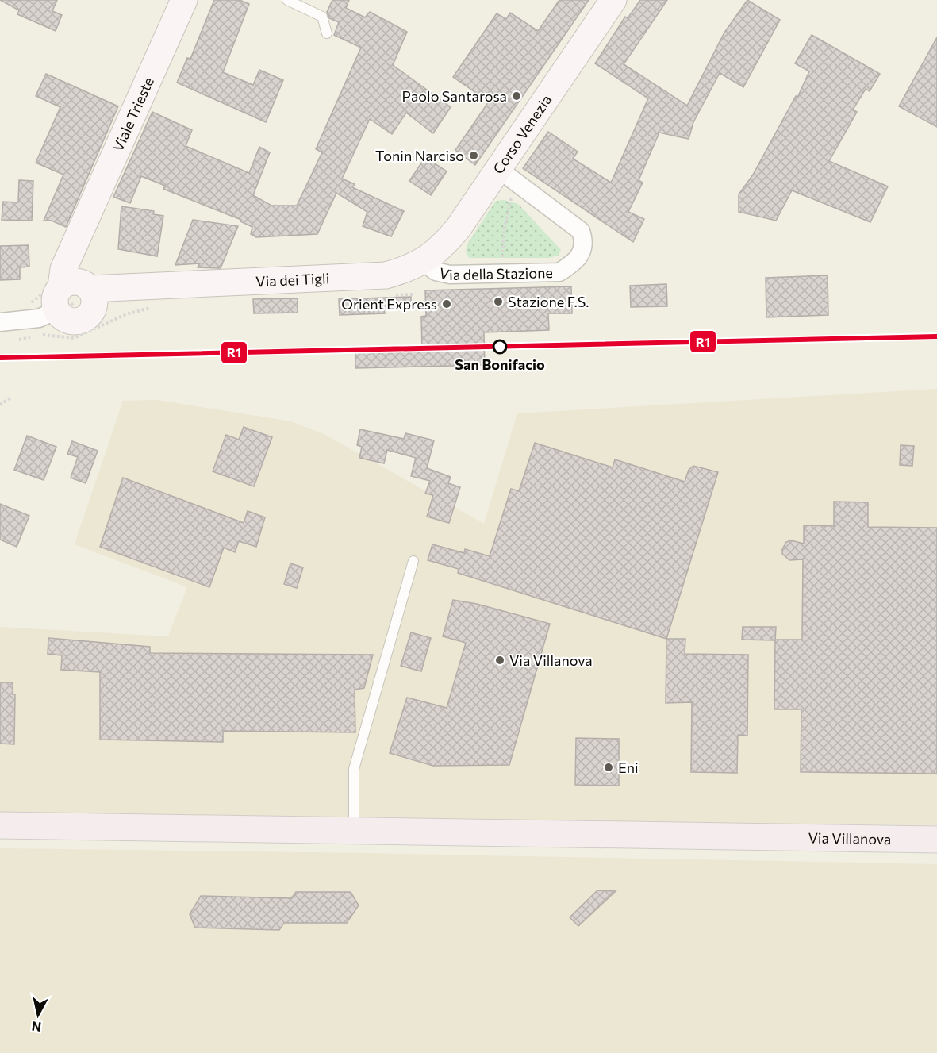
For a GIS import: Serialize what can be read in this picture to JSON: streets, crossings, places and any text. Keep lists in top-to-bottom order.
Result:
{
  "streets": {
    "main road": ["Via Villanova"],
    "street": [
      "Viale Trieste",
      "Corso Venezia",
      "Via della Stazione",
      "Via dei Tigli"
    ]
  },
  "crossings": [
    ["Viale Trieste", "Via dei Tigli"],
    ["Corso Venezia", "Via della Stazione"],
    ["Corso Venezia", "Via dei Tigli"],
    ["Via della Stazione", "Via dei Tigli"]
  ],
  "places": [
    "Paolo Santarosa",
    "Tonin Narciso",
    "Stazione F.S.",
    "Orient Express",
    "San Bonifacio",
    "Via Villanova",
    "Eni"
  ],
  "lines": ["transit line R1"],
  "north": "bottom"
}
